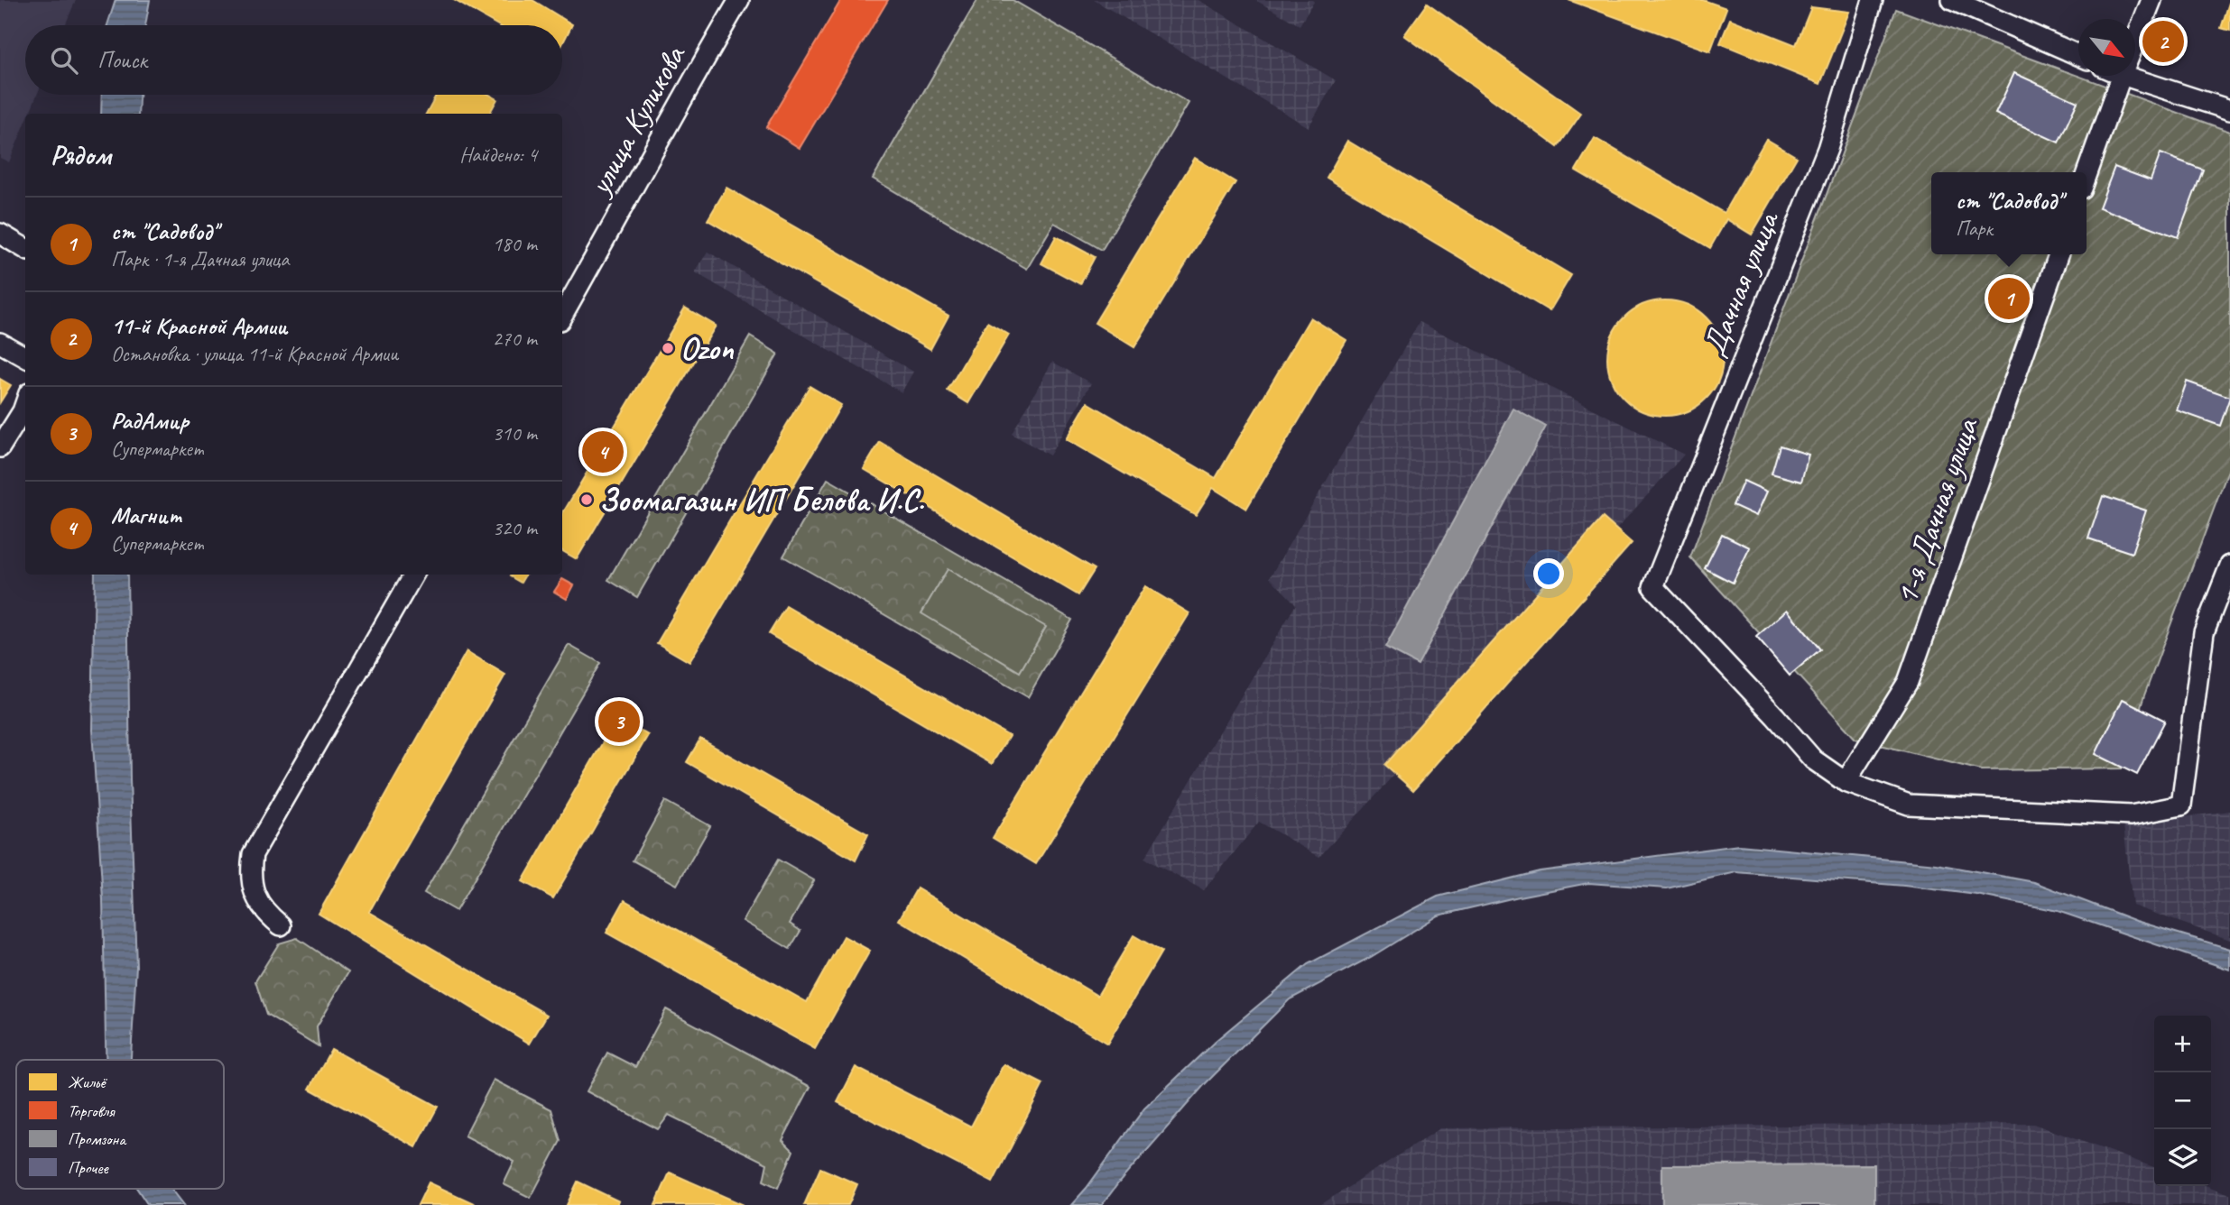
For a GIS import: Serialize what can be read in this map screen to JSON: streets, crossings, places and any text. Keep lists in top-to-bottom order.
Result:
{
  "streets": {
    "street": ["улица Куликова", "Дачная улица", "1-я Дачная улица"]
  },
  "crossings": [
    ["Дачная улица", "1-я Дачная улица"]
  ],
  "places": ["Ozon", "Зоомагазин ИП Белова И.С."],
  "legend": [
    "Жильё",
    "Торговля",
    "Промзона",
    "Прочее"
  ],
  "north": "bottom right",
  "page": {
    "pins": [
      "2",
      "1",
      "4",
      "3"
    ],
    "search": "Поиск",
    "heading": ["Рядом", "Найдено: 4"],
    "popup": ["ст \"Садовод\"", "Парк"],
    "list": [
      {
        "mark": "1",
        "name": "ст \"Садовод\"",
        "note": "Парк · 1-я Дачная улица",
        "value": "180 m"
      },
      {
        "mark": "2",
        "name": "11-й Красной Армии",
        "note": "Остановка · улица 11-й Красной Армии",
        "value": "270 m"
      },
      {
        "mark": "3",
        "name": "РадАмир",
        "note": "Супермаркет",
        "value": "310 m"
      },
      {
        "mark": "4",
        "name": "Магнит",
        "note": "Супермаркет",
        "value": "320 m"
      }
    ],
    "map_buttons": ["+", "−"]
  }
}
